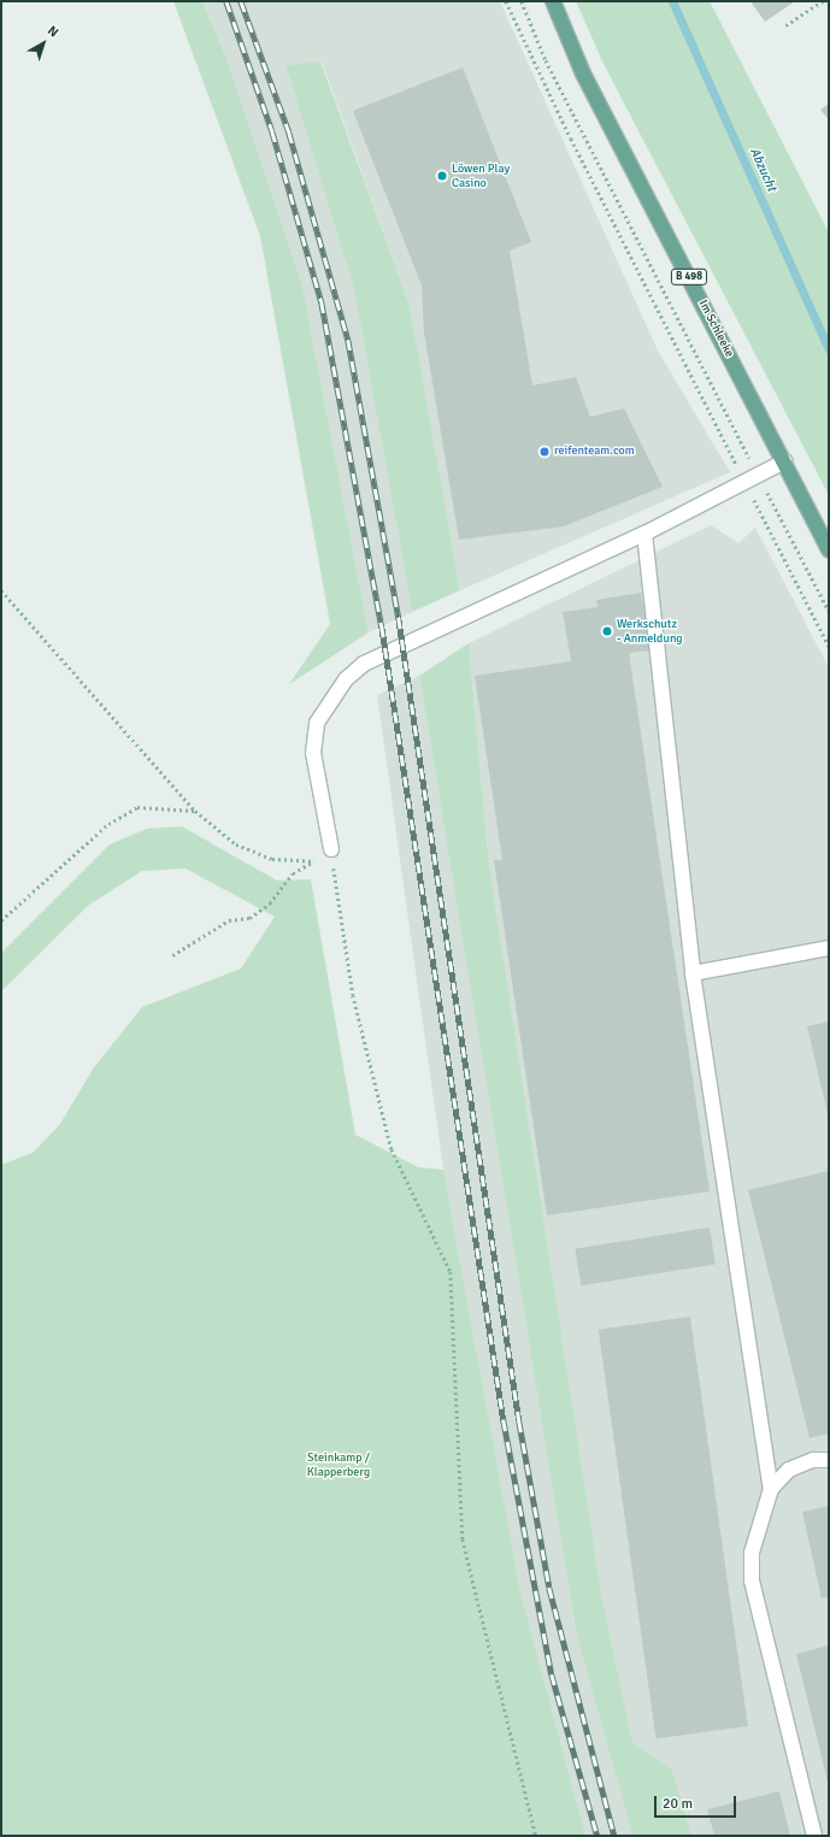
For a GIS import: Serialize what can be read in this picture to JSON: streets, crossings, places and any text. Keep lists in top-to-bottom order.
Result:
{
  "streets": {
    "main road": ["B 498", "Im Schleeke"]
  },
  "water": ["Abzucht"],
  "parks": ["Steinkamp / Klapperberg"],
  "places": ["Löwen Play Casino", "reifenteam.com", "Werkschutz - Anmeldung"],
  "scale_bar": "20 m",
  "north": "top right"
}
